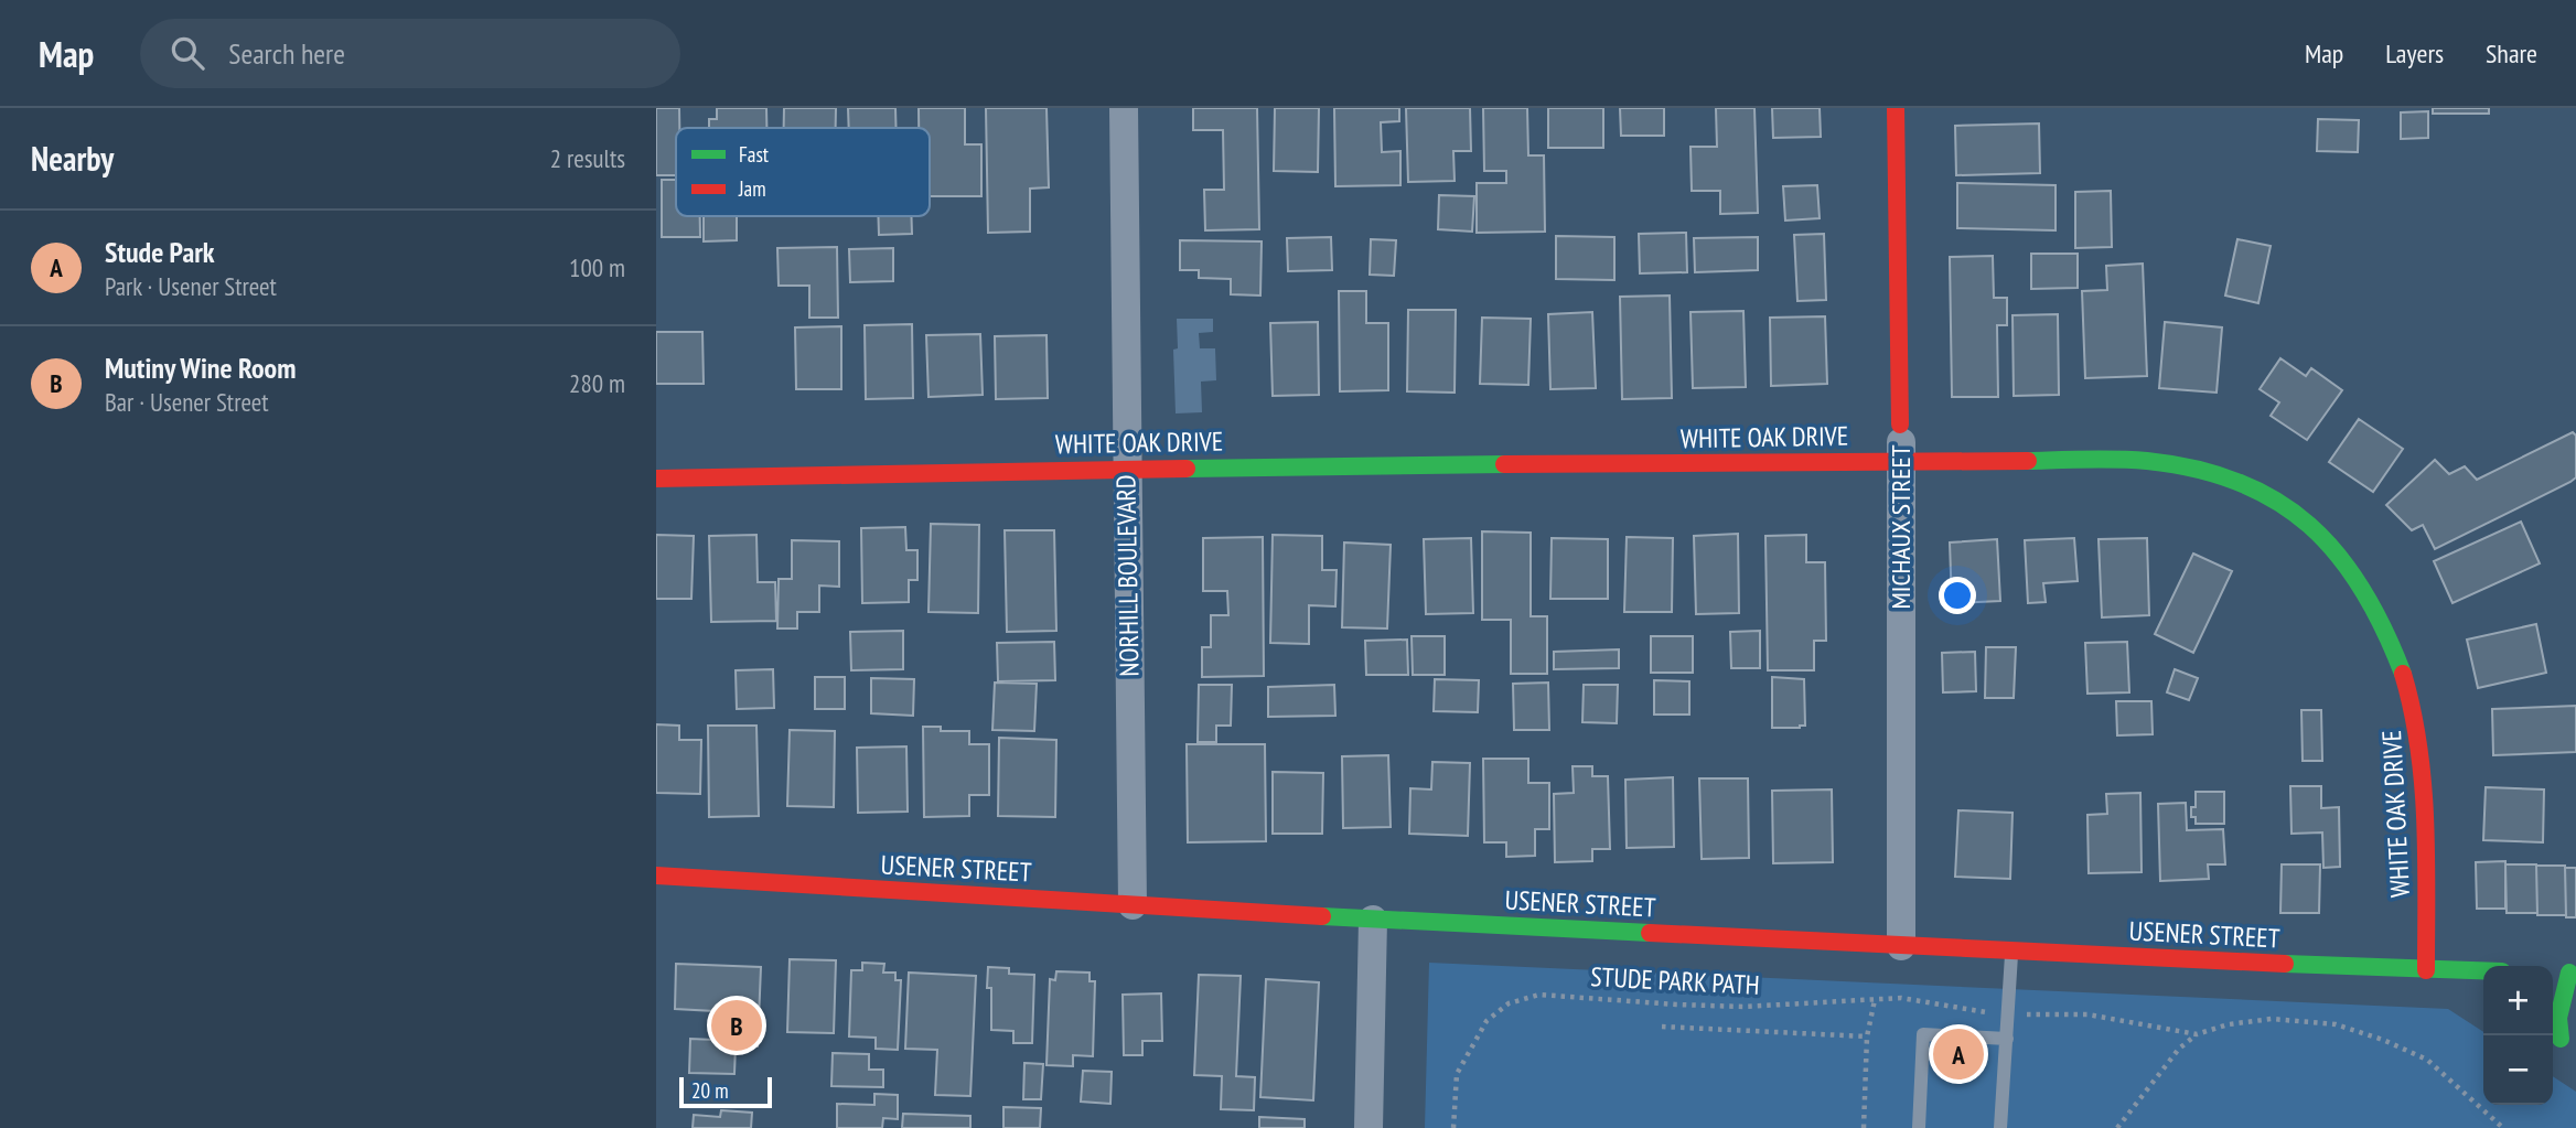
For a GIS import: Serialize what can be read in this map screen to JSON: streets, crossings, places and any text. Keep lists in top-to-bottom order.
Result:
{
  "streets": {
    "street": [
      "WHITE OAK DRIVE",
      "MICHAUX STREET",
      "NORHILL BOULEVARD",
      "USENER STREET"
    ],
    "path": ["STUDE PARK PATH"]
  },
  "crossings": [
    ["WHITE OAK DRIVE", "MICHAUX STREET"],
    ["WHITE OAK DRIVE", "NORHILL BOULEVARD"],
    ["WHITE OAK DRIVE", "USENER STREET"],
    ["MICHAUX STREET", "USENER STREET"],
    ["NORHILL BOULEVARD", "USENER STREET"]
  ],
  "legend": ["Fast", "Jam"],
  "scale_bar": "20 m",
  "page": {
    "header": "Map",
    "search": "Search here",
    "nav": ["Map", "Layers", "Share"],
    "heading": ["Nearby", "2 results"],
    "list": [
      {
        "mark": "A",
        "name": "Stude Park",
        "note": "Park · Usener Street",
        "value": "100 m"
      },
      {
        "mark": "B",
        "name": "Mutiny Wine Room",
        "note": "Bar · Usener Street",
        "value": "280 m"
      }
    ],
    "map_buttons": ["+", "−"],
    "pins": ["B", "A"],
    "scale": "20 m"
  }
}
